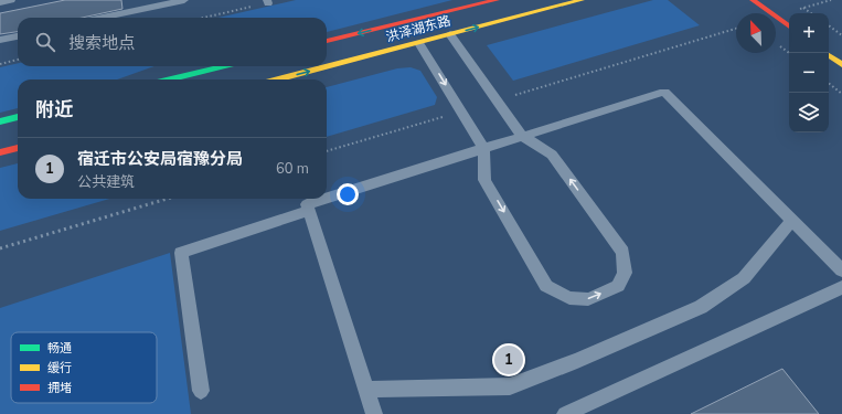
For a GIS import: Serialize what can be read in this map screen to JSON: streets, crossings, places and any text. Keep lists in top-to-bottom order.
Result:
{
  "streets": {
    "main road": ["洪泽湖东路"]
  },
  "legend": ["畅通", "缓行", "拥堵"],
  "north": "top left",
  "page": {
    "map_buttons": ["+", "−"],
    "search": "搜索地点",
    "heading": "附近",
    "list": [
      {
        "mark": "1",
        "name": "宿迁市公安局宿豫分局",
        "note": "公共建筑",
        "value": "60 m"
      }
    ],
    "pins": "1"
  }
}
